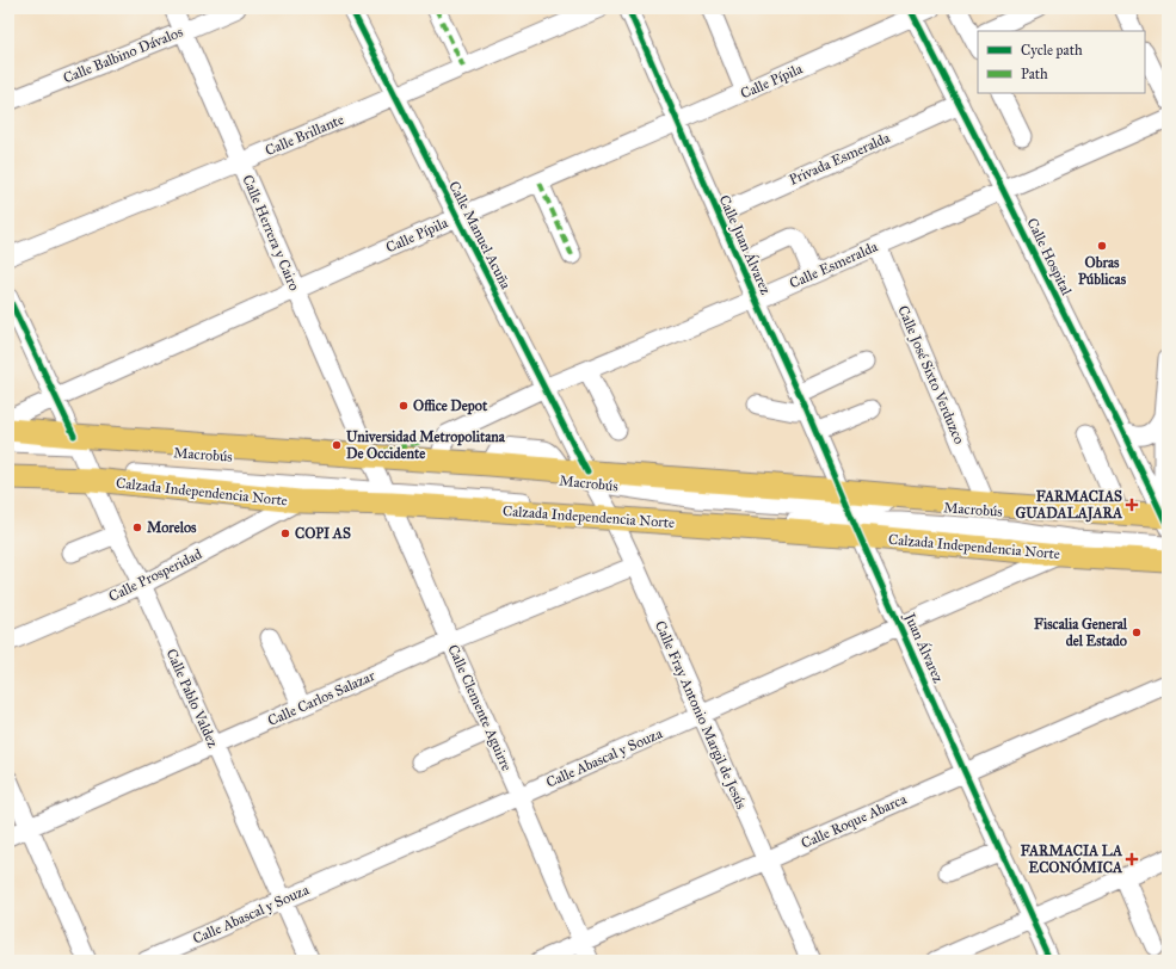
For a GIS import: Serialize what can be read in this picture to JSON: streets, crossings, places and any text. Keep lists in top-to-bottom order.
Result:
{
  "streets": {
    "main road": ["Calzada Independencia Norte"],
    "street": [
      "Calle Balbino Dávalos",
      "Calle Pípila",
      "Calle Brillante",
      "Privada Esmeralda",
      "Calle Herrera y Cairo",
      "Calle Manuel Acuña",
      "Calle Juan Álvarez",
      "Calle Hospital",
      "Calle Esmeralda",
      "Calle José Sixto Verduzco",
      "Macrobús",
      "Calle Prosperidad",
      "Juan Álvarez",
      "Calle Pablo Valdez",
      "Calle Carlos Salazar",
      "Calle Clemente Aguirre",
      "Calle Fray Antonio Margil de Jesús",
      "Calle Abascal y Souza",
      "Calle Roque Abarca"
    ]
  },
  "crossings": [
    ["Calle Balbino Dávalos", "Calle Herrera y Cairo"],
    ["Calle Pípila", "Calle Herrera y Cairo"],
    ["Calle Pípila", "Calle Manuel Acuña"],
    ["Calle Pípila", "Calle Juan Álvarez"],
    ["Calle Pípila", "Calle Hospital"],
    ["Calle Pípila", "Calle Pablo Valdez"],
    ["Calle Brillante", "Calle Herrera y Cairo"],
    ["Calle Brillante", "Calle Manuel Acuña"],
    ["Privada Esmeralda", "Calle Juan Álvarez"],
    ["Privada Esmeralda", "Calle Hospital"],
    ["Calle Herrera y Cairo", "Macrobús"],
    ["Calle Herrera y Cairo", "Calle Clemente Aguirre"],
    ["Calle Manuel Acuña", "Calle Esmeralda"],
    ["Calle Manuel Acuña", "Macrobús"],
    ["Calle Manuel Acuña", "Calle Fray Antonio Margil de Jesús"],
    ["Calle Juan Álvarez", "Calle Esmeralda"],
    ["Calle Juan Álvarez", "Macrobús"],
    ["Calle Juan Álvarez", "Juan Álvarez"],
    ["Calle Hospital", "Calle Esmeralda"],
    ["Calle Hospital", "Macrobús"],
    ["Calle Esmeralda", "Calle José Sixto Verduzco"],
    ["Macrobús", "Calzada Independencia Norte"],
    ["Macrobús", "Juan Álvarez"],
    ["Macrobús", "Calle Pablo Valdez"],
    ["Macrobús", "Calle Clemente Aguirre"],
    ["Macrobús", "Calle Fray Antonio Margil de Jesús"],
    ["Calzada Independencia Norte", "Calle Prosperidad"],
    ["Calzada Independencia Norte", "Juan Álvarez"],
    ["Calzada Independencia Norte", "Calle Pablo Valdez"],
    ["Calzada Independencia Norte", "Calle Clemente Aguirre"],
    ["Calzada Independencia Norte", "Calle Fray Antonio Margil de Jesús"],
    ["Calzada Independencia Norte", "Calle Abascal y Souza"],
    ["Calle Prosperidad", "Calle Pablo Valdez"],
    ["Juan Álvarez", "Calle Abascal y Souza"],
    ["Juan Álvarez", "Calle Roque Abarca"],
    ["Calle Pablo Valdez", "Calle Carlos Salazar"],
    ["Calle Pablo Valdez", "Calle Abascal y Souza"],
    ["Calle Carlos Salazar", "Calle Clemente Aguirre"],
    ["Calle Carlos Salazar", "Calle Fray Antonio Margil de Jesús"],
    ["Calle Clemente Aguirre", "Calle Abascal y Souza"],
    ["Calle Clemente Aguirre", "Calle Roque Abarca"],
    ["Calle Fray Antonio Margil de Jesús", "Calle Abascal y Souza"],
    ["Calle Fray Antonio Margil de Jesús", "Calle Roque Abarca"]
  ],
  "places": {
    "other": [
      "Obras Públicas",
      "Office Depot",
      "Universidad Metropolitana De Occidente",
      "Morelos",
      "COPI AS",
      "Fiscalia General del Estado"
    ],
    "health": ["FARMACIAS GUADALAJARA", "FARMACIA LA ECONÓMICA"]
  },
  "legend": ["Cycle path", "Path"]
}
